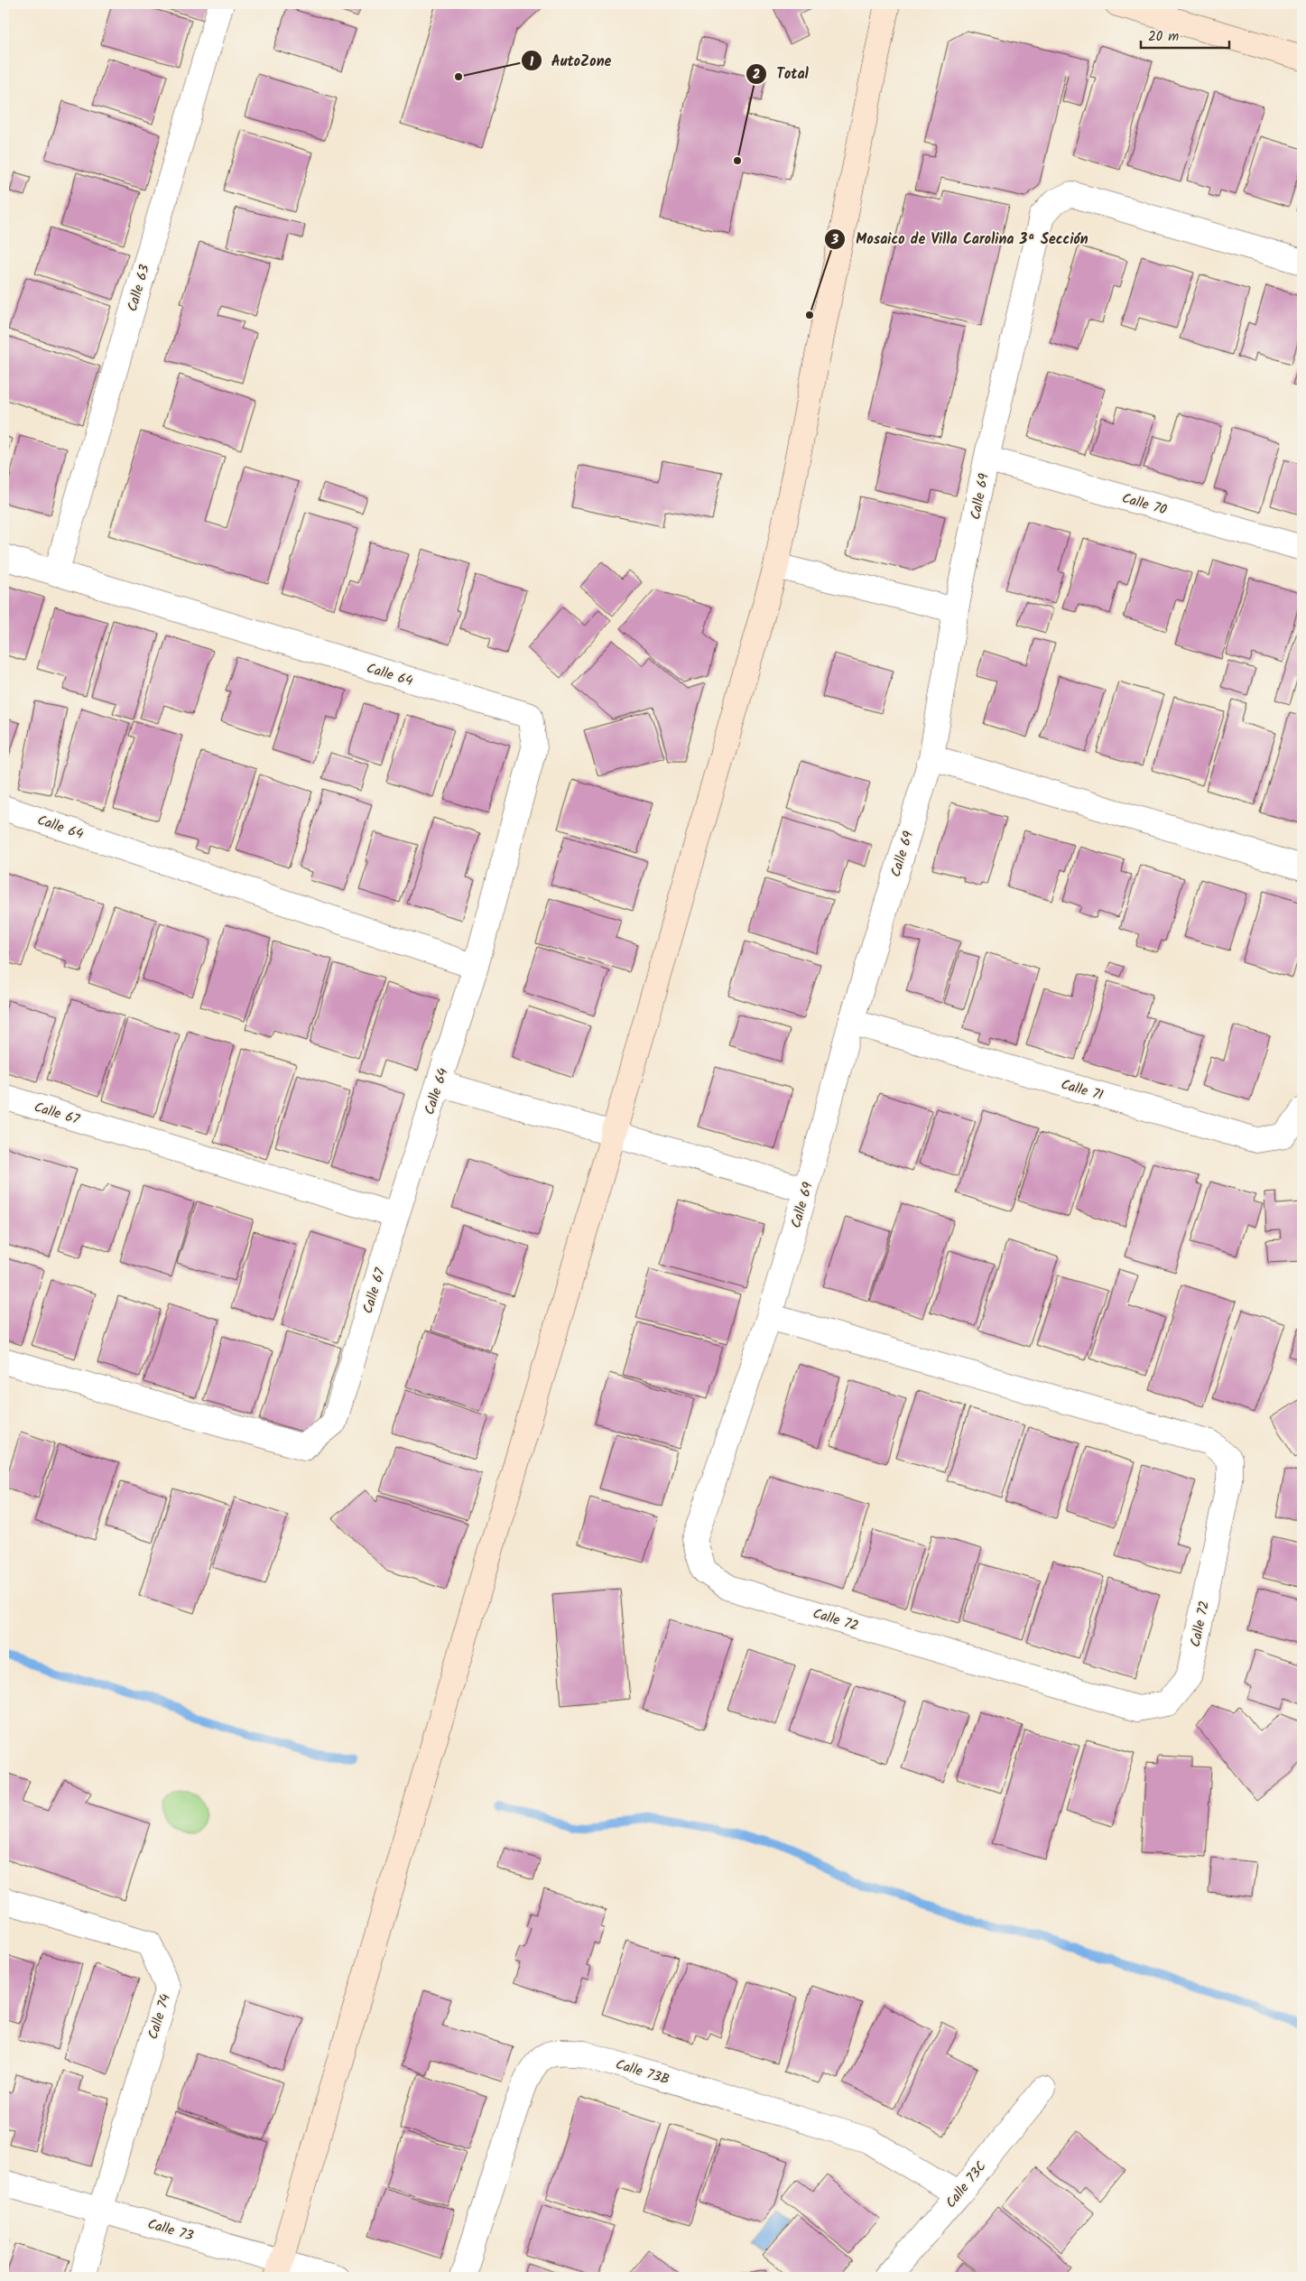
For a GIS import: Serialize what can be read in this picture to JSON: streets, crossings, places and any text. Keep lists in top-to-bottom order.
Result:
{
  "streets": {
    "street": [
      "Calle 63",
      "Calle 69",
      "Calle 70",
      "Calle 64",
      "Calle 71",
      "Calle 67",
      "Calle 72",
      "Calle 74",
      "Calle 73B",
      "Calle 73C",
      "Calle 73"
    ]
  },
  "crossings": [
    ["Calle 63", "Calle 64"],
    ["Calle 69", "Calle 70"],
    ["Calle 69", "Calle 71"],
    ["Calle 69", "Calle 72"],
    ["Calle 64", "Calle 67"],
    ["Calle 74", "Calle 73"],
    ["Calle 73B", "Calle 73C"]
  ],
  "places": ["AutoZone", "Total", "Mosaico de Villa Carolina 3ª Sección"],
  "scale_bar": "20 m"
}
